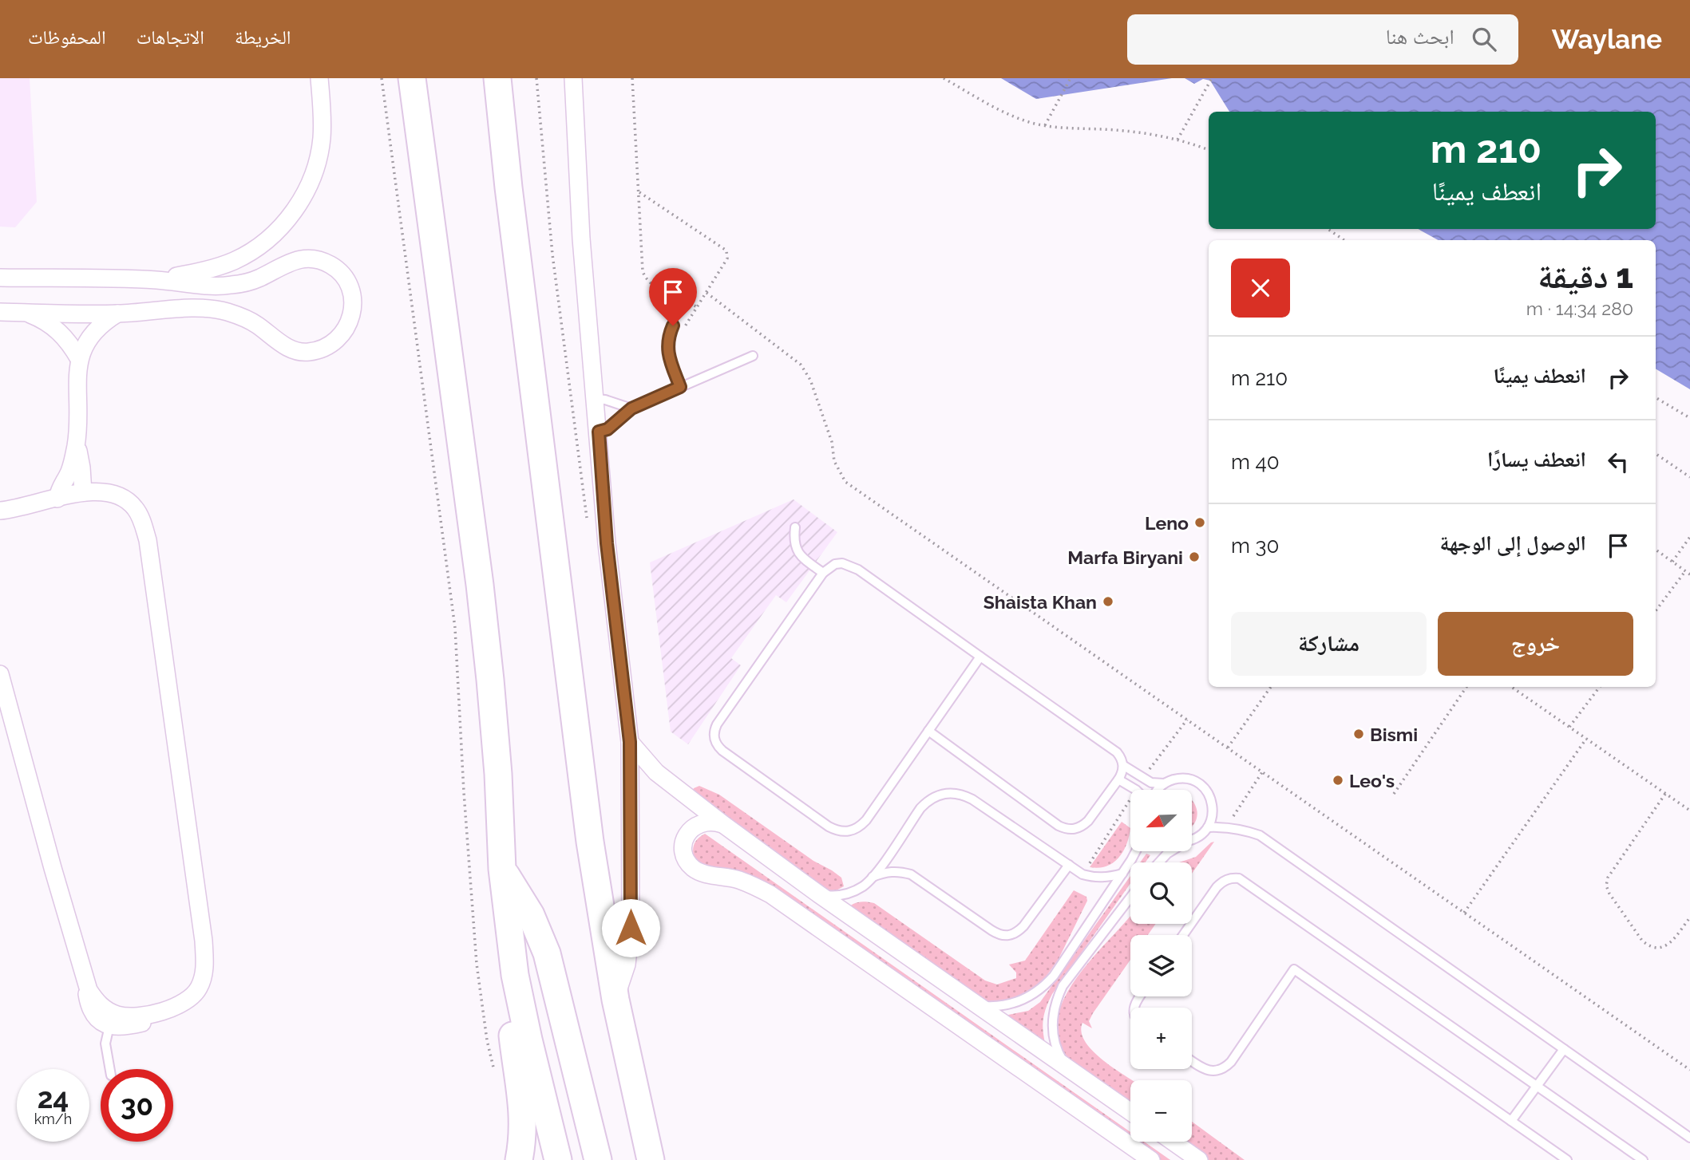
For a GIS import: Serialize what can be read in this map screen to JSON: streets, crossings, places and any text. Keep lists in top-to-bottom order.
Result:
{
  "places": [
    "Leno",
    "Marfa Biryani",
    "Shaista Khan",
    "Bismi",
    "Leo's"
  ],
  "north": "bottom left",
  "page": {
    "header": "Waylane",
    "search": "ابحث هنا",
    "nav": ["الخريطة", "الاتجاهات", "المحفوظات"],
    "turn": ["210 m", "انعطف يمينًا"],
    "heading": ["1 دقيقة", "280 m · 14:34"],
    "list": [
      {
        "name": "انعطف يمينًا",
        "value": "210 m"
      },
      {
        "name": "انعطف يسارًا",
        "value": "40 m"
      },
      {
        "name": "الوصول إلى الوجهة",
        "value": "30 m"
      }
    ],
    "buttons": ["خروج", "مشاركة"],
    "map_buttons": ["+", "−"],
    "speed": "24 km/h",
    "limit": "30"
  }
}
